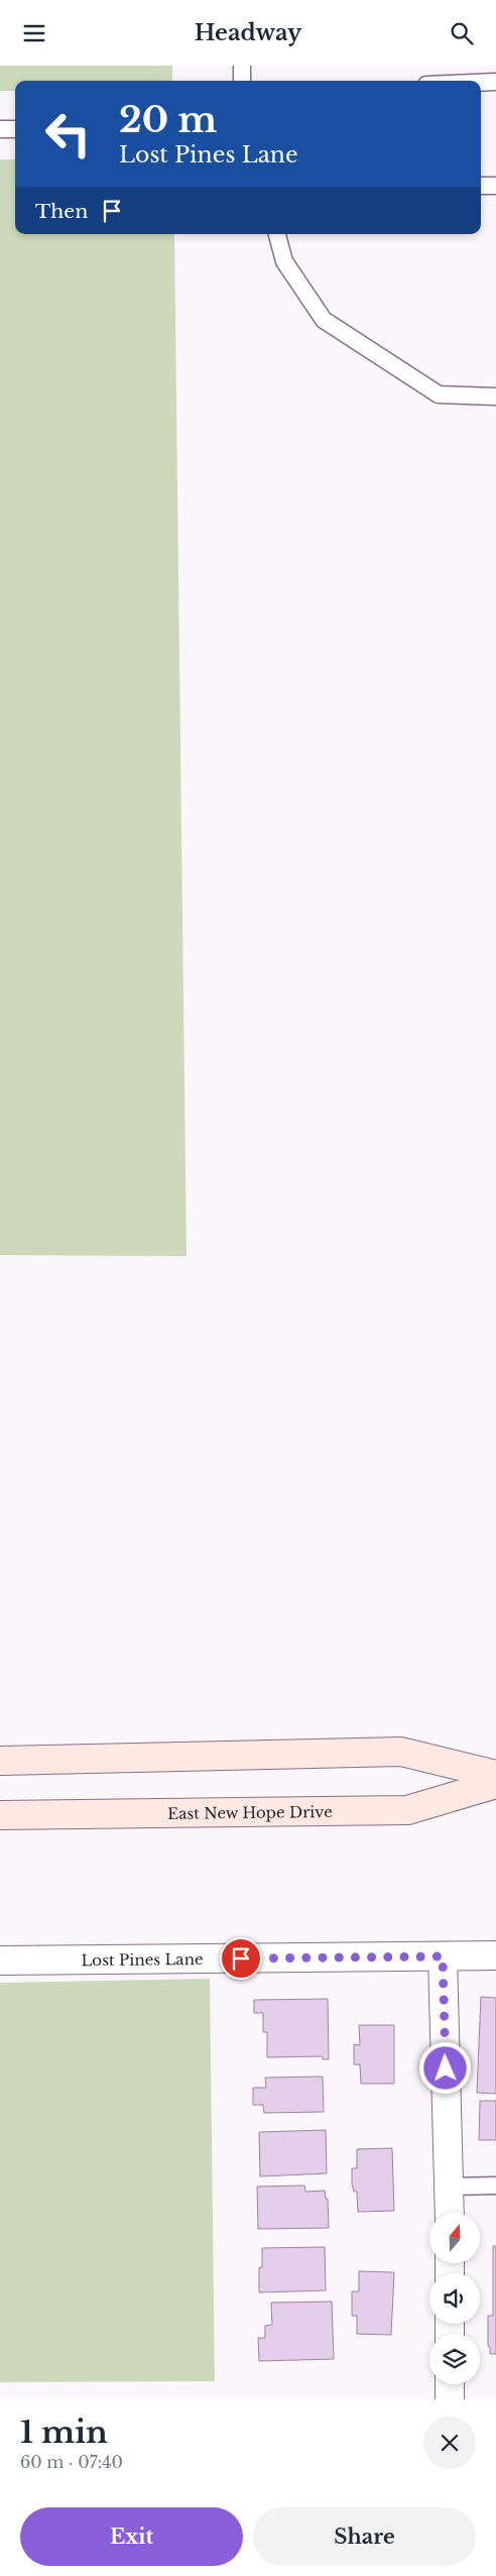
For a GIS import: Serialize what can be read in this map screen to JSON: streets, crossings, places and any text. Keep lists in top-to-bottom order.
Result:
{
  "streets": {
    "main road": ["East New Hope Drive"],
    "street": ["Lost Pines Lane"]
  },
  "north": "top",
  "page": {
    "header": "Headway",
    "turn": ["20 m", "Lost Pines Lane"],
    "then": "Then",
    "heading": ["1 min", "60 m · 07:40"],
    "buttons": ["Exit", "Share"]
  }
}
